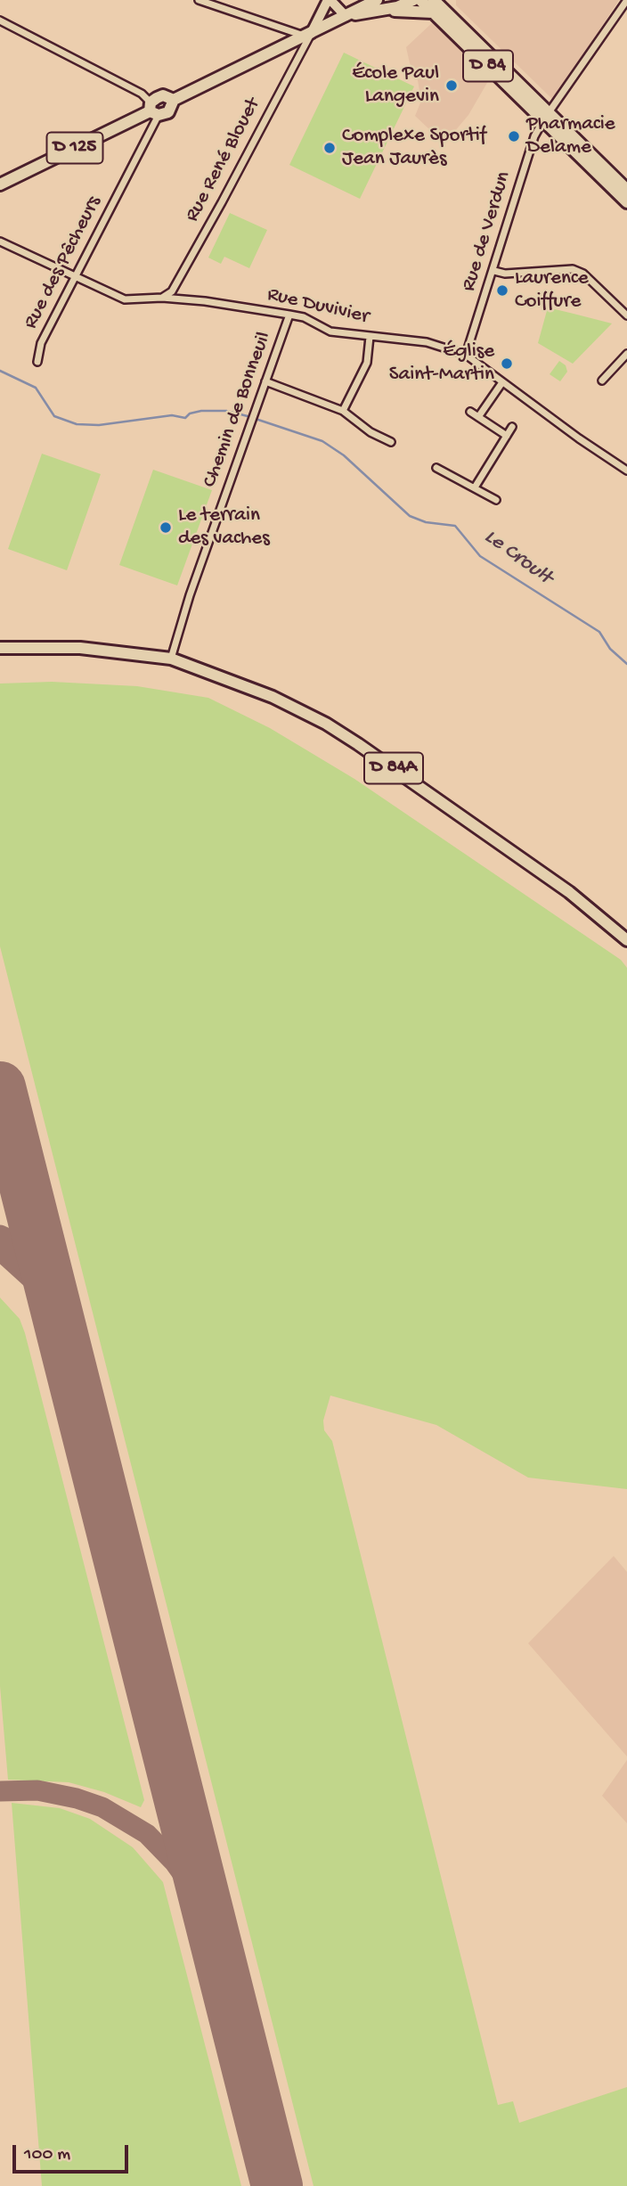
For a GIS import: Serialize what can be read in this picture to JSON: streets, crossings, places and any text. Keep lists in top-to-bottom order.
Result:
{
  "streets": {
    "main road": ["D 84", "D 125", "D 84A"],
    "street": [
      "Rue René Blouet",
      "Rue de Verdun",
      "Rue des Pêcheurs",
      "Rue Duvivier",
      "Chemin de Bonneuil"
    ]
  },
  "crossings": [
    ["D 84", "Rue de Verdun"],
    ["D 125", "Rue des Pêcheurs"],
    ["Rue René Blouet", "Rue Duvivier"],
    ["Rue de Verdun", "Rue Duvivier"],
    ["Rue des Pêcheurs", "Rue Duvivier"],
    ["Rue Duvivier", "Chemin de Bonneuil"],
    ["Chemin de Bonneuil", "D 84A"]
  ],
  "water": ["Le Croult"],
  "places": [
    "École Paul Langevin",
    "Pharmacie Delame",
    "Complexe Sportif Jean Jaurès",
    "Laurence Coiffure",
    "Église Saint-Martin",
    "Le terrain des vaches"
  ],
  "scale_bar": "100 m"
}
